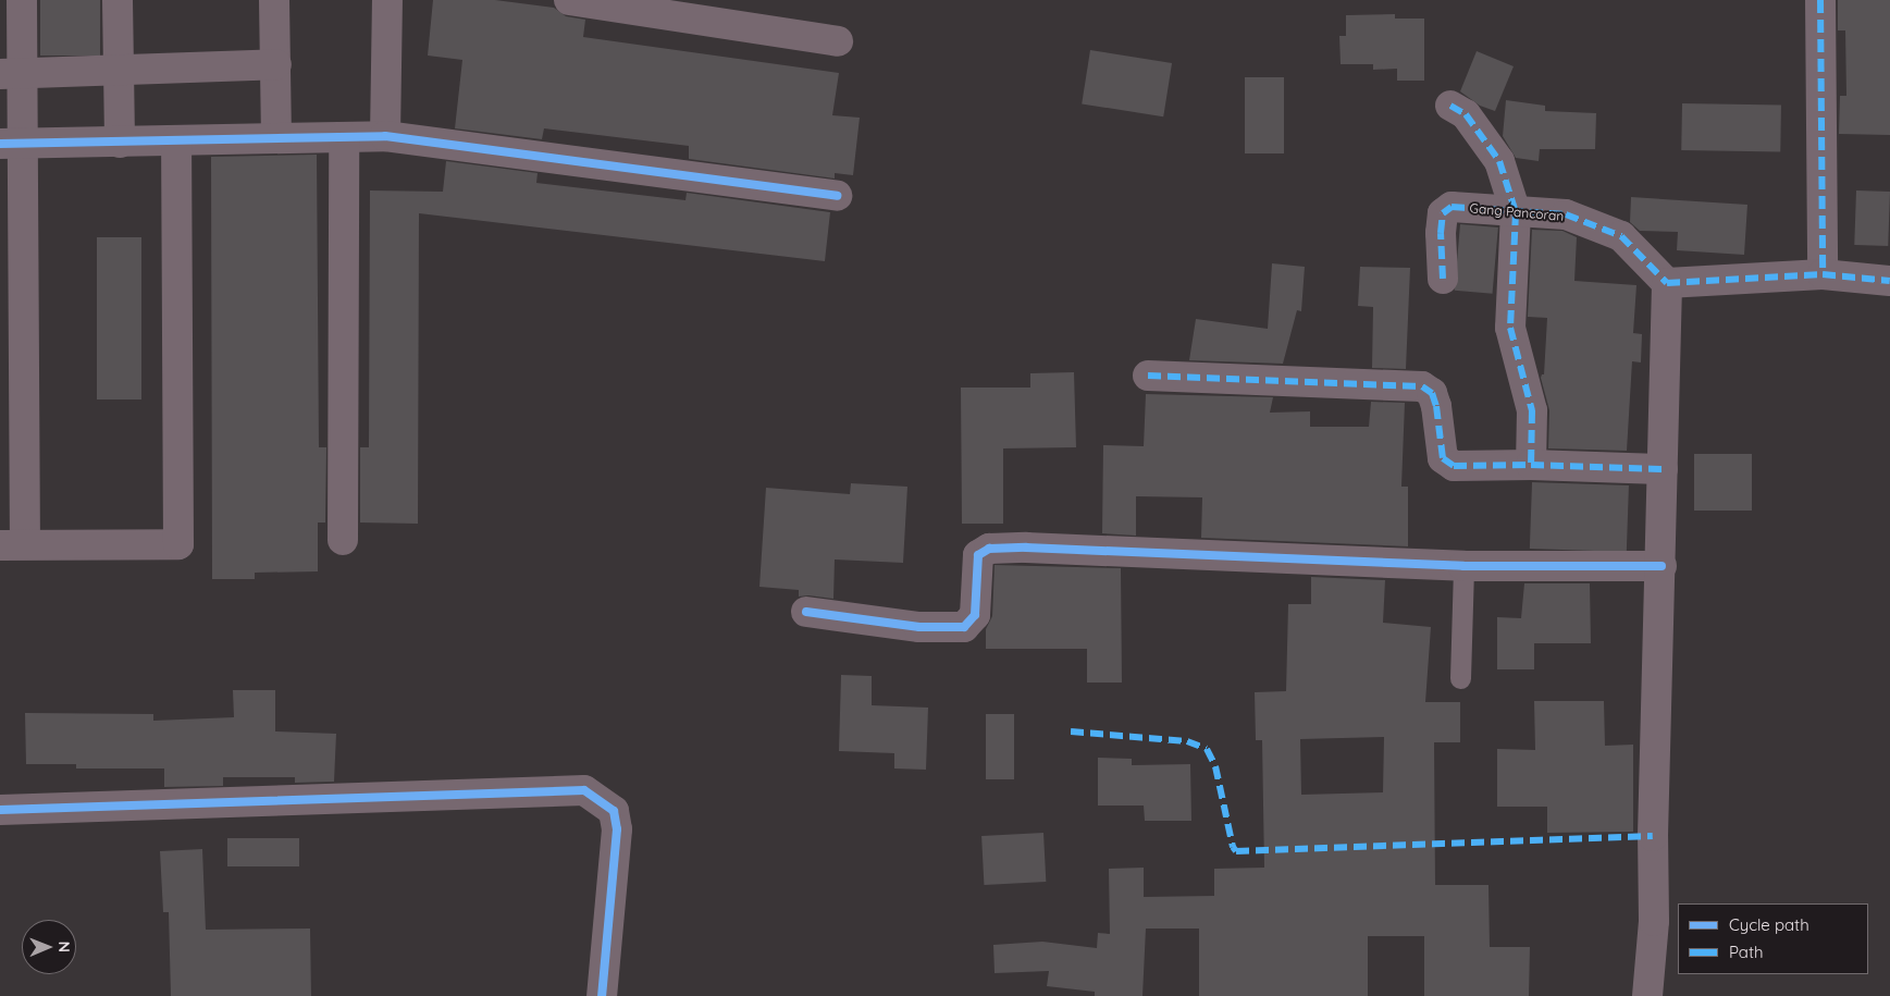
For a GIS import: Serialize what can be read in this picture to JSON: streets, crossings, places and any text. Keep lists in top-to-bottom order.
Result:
{
  "streets": {
    "street": ["Gang Pancoran"]
  },
  "legend": ["Cycle path", "Path"],
  "north": "right"
}
